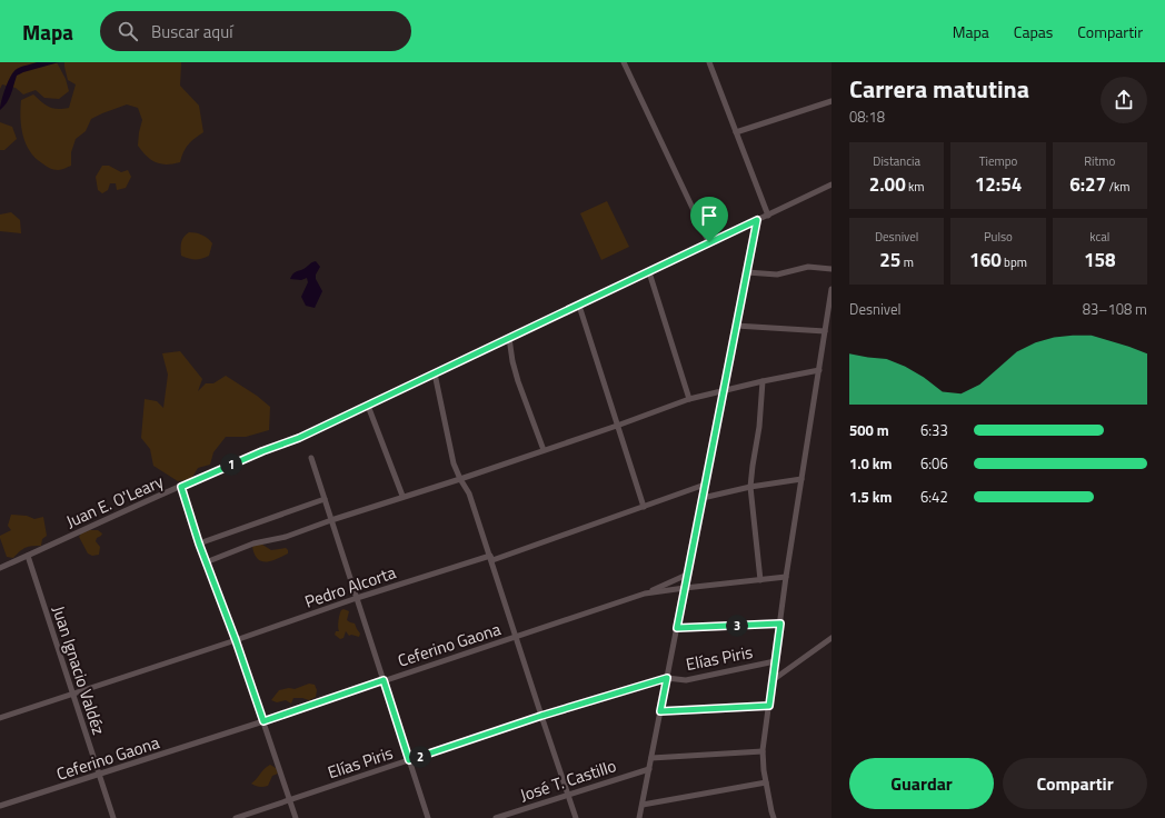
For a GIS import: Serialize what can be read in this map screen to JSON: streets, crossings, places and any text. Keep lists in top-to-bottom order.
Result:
{
  "streets": {
    "street": [
      "Juan E. O'Leary",
      "Pedro Alcorta",
      "Ceferino Gaona",
      "Elías Piris",
      "Juan Ignacio Valdéz",
      "José T. Castillo"
    ]
  },
  "crossings": [
    ["Juan E. O'Leary", "Juan Ignacio Valdéz"],
    ["Pedro Alcorta", "Juan Ignacio Valdéz"],
    ["Ceferino Gaona", "Juan Ignacio Valdéz"]
  ],
  "page": {
    "header": "Mapa",
    "search": "Buscar aquí",
    "nav": ["Mapa", "Capas", "Compartir"],
    "heading": ["Carrera matutina", "08:18"],
    "stats": [
      ["Distancia", "2.00 km"],
      ["Tiempo", "12:54"],
      ["Ritmo", "6:27 /km"],
      ["Desnivel", "25 m"],
      ["Pulso", "160 bpm"],
      ["kcal", "158"]
    ],
    "chart": ["Desnivel", "83–108 m"],
    "list": [
      {
        "name": "500 m",
        "note": "6:33"
      },
      {
        "name": "1.0 km",
        "note": "6:06"
      },
      {
        "name": "1.5 km",
        "note": "6:42"
      }
    ],
    "pins": ["1", "3", "2"],
    "buttons": ["Guardar", "Compartir"]
  }
}
